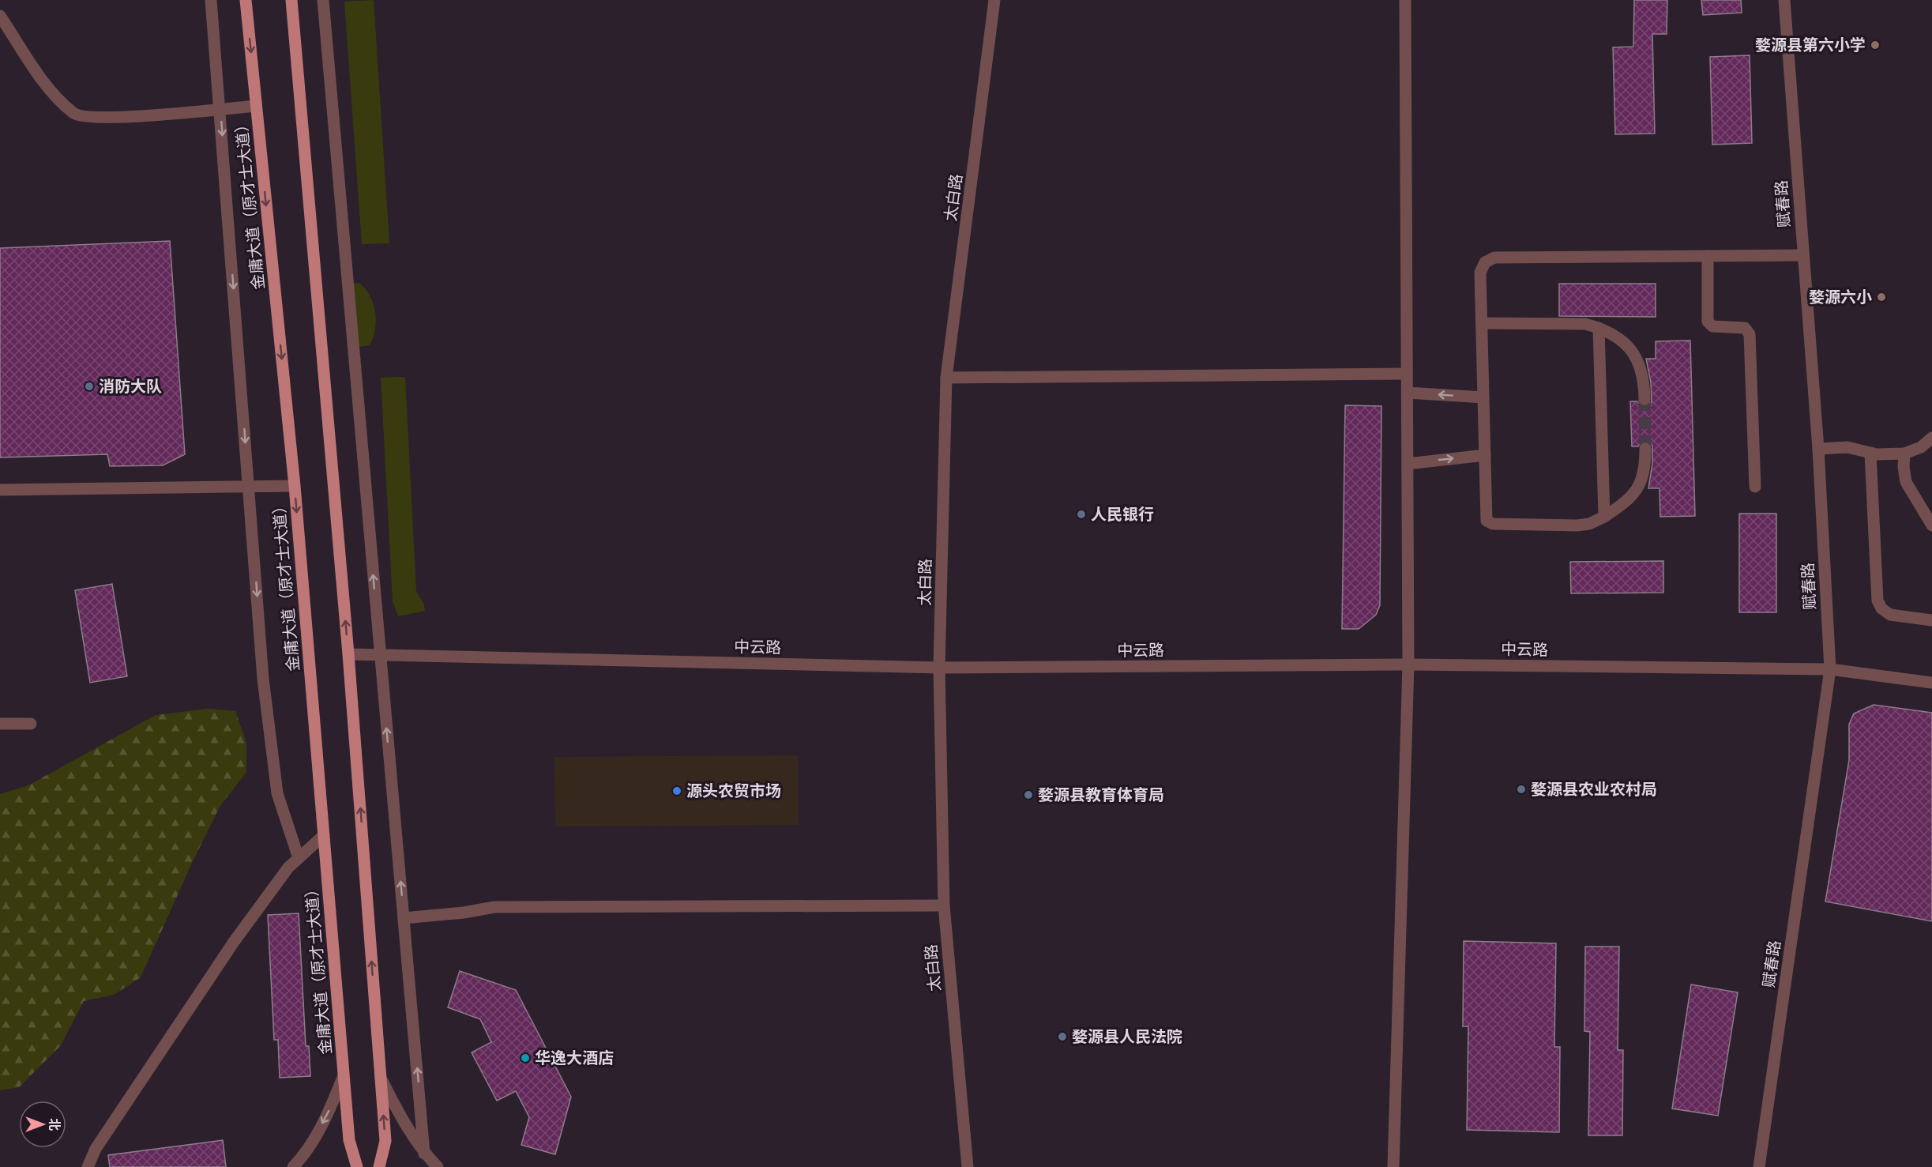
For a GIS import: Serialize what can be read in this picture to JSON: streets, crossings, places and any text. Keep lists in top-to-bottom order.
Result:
{
  "streets": {
    "main road": ["金庸大道（原才士大道）"],
    "street": ["太白路", "赋春路", "中云路"]
  },
  "crossings": [
    ["太白路", "中云路"],
    ["赋春路", "中云路"]
  ],
  "places": [
    "婺源县第六小学",
    "婺源六小",
    "消防大队",
    "人民银行",
    "婺源县农业农村局",
    "源头农贸市场",
    "婺源县教育体育局",
    "婺源县人民法院",
    "华逸大酒店"
  ],
  "north": "right"
}
